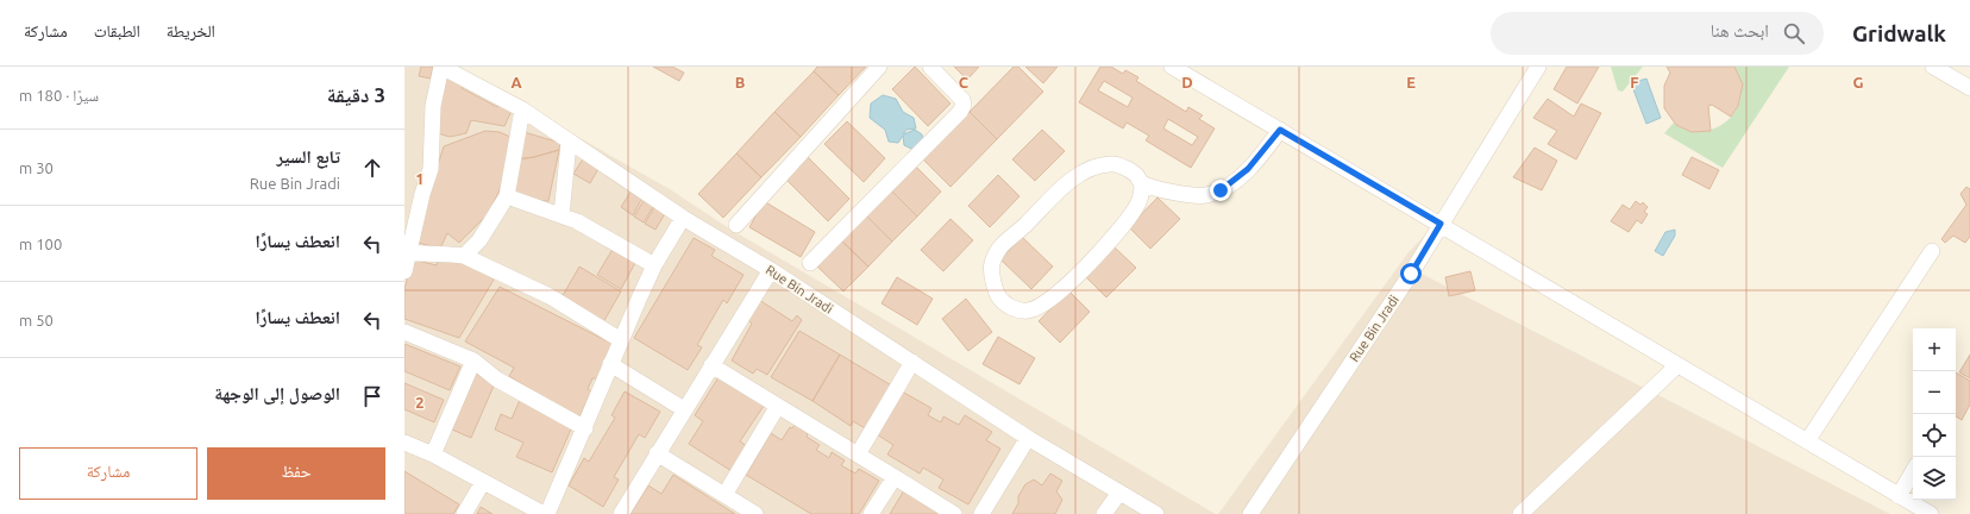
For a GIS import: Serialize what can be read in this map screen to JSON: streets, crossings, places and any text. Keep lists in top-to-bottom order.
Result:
{
  "streets": {
    "street": ["Rue Bin Jradi"]
  },
  "page": {
    "header": "Gridwalk",
    "search": "ابحث هنا",
    "nav": ["الخريطة", "الطبقات", "مشاركة"],
    "heading": ["3 دقيقة", "سيرًا · 180 m"],
    "list": [
      ["تابع السير", "Rue Bin Jradi", "30 m"],
      ["انعطف يسارًا", "100 m"],
      ["انعطف يسارًا", "50 m"],
      "الوصول إلى الوجهة"
    ],
    "map_buttons": ["+", "−"],
    "buttons": ["حفظ", "مشاركة"]
  },
  "grid": {
    "columns": [
      "A",
      "B",
      "C",
      "D",
      "E",
      "F",
      "G"
    ],
    "rows": ["1", "2"]
  }
}
